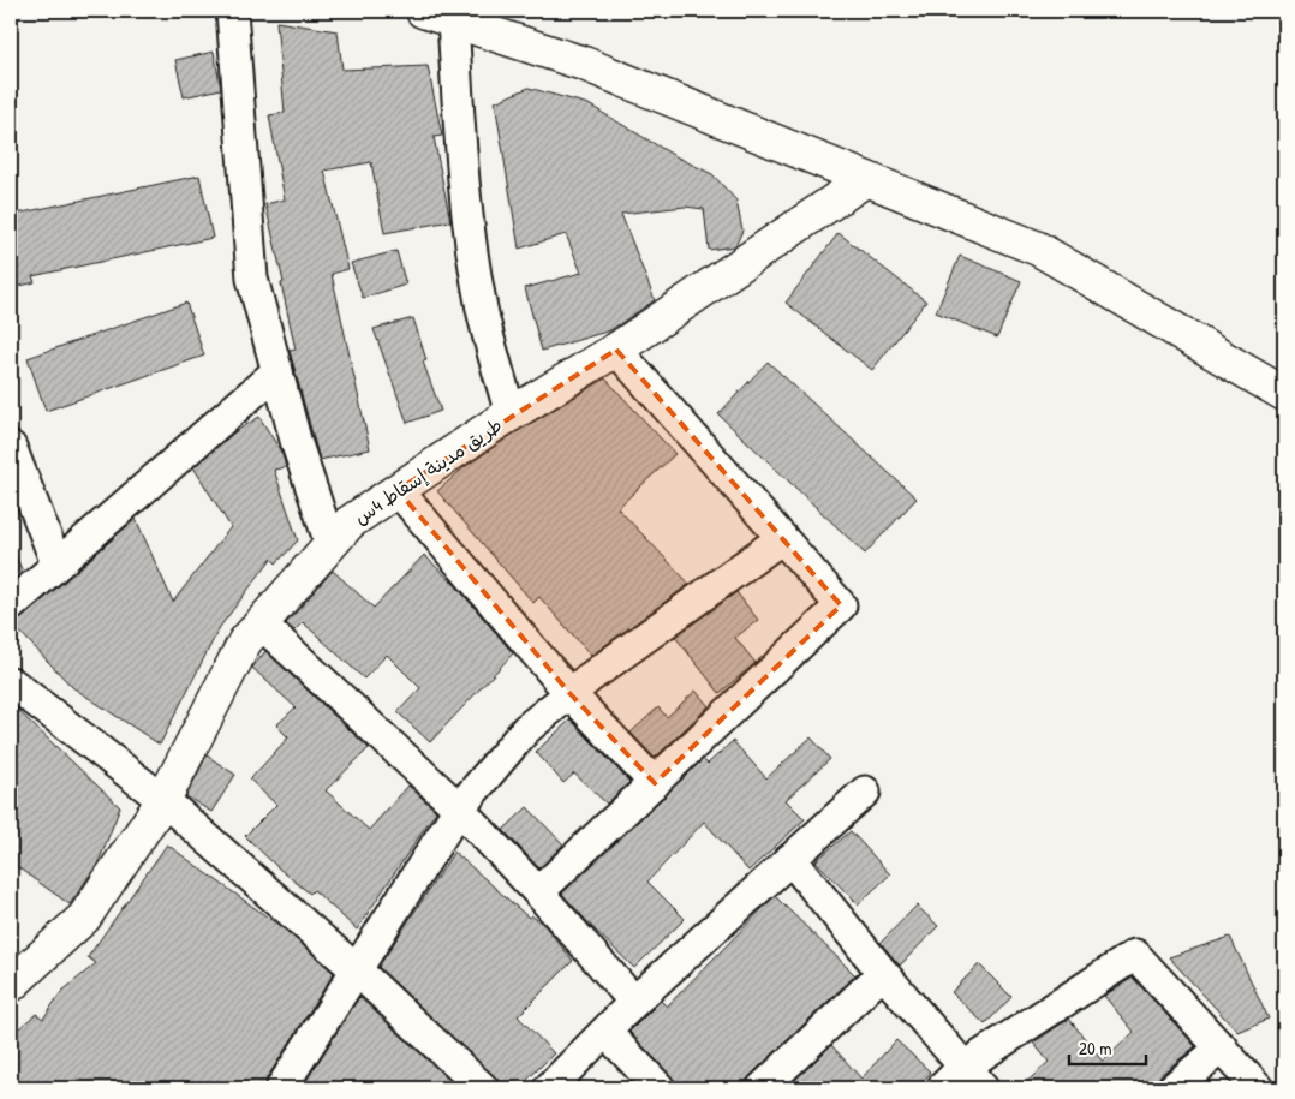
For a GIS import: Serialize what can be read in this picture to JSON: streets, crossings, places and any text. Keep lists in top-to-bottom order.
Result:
{
  "streets": {
    "street": ["طريق مدينة إسقاط 4س"]
  },
  "scale_bar": "20 m"
}
